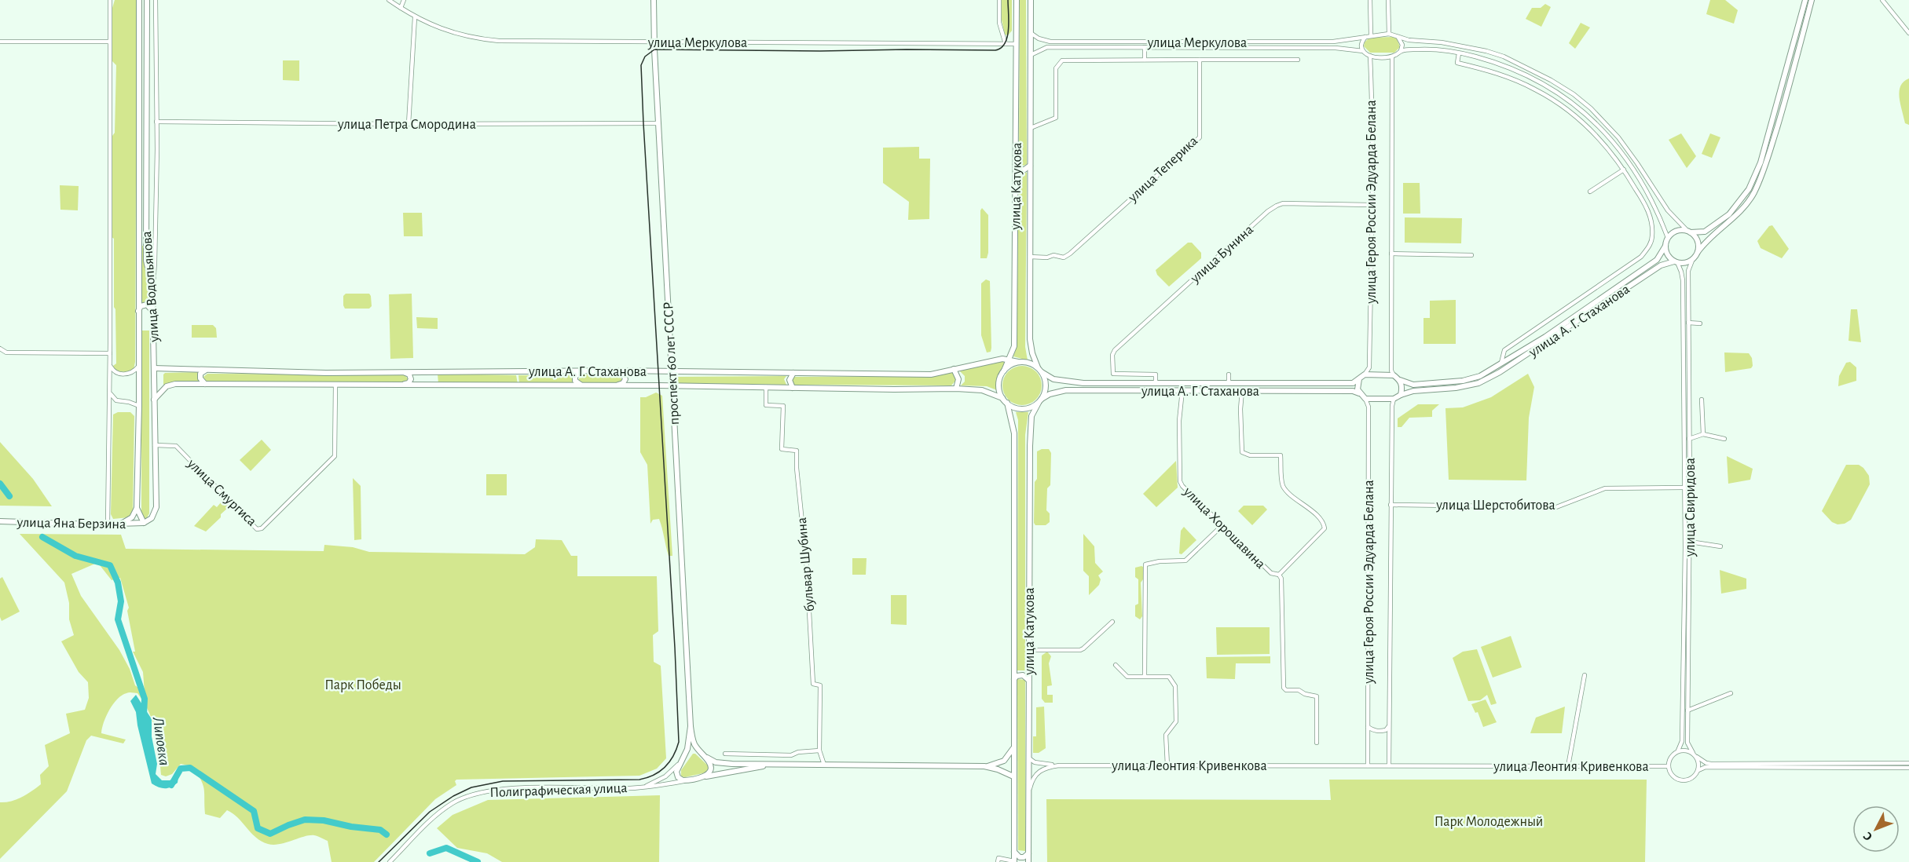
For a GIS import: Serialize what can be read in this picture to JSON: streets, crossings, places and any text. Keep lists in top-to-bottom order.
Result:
{
  "streets": {
    "main road": [
      "улица Катукова",
      "улица Водопьянова",
      "улица А. Г. Стаханова",
      "проспект 60 лет СССР",
      "улица Яна Берзина"
    ],
    "street": [
      "улица Меркулова",
      "улица Петра Смородина",
      "улица Теперика",
      "улица Героя России Эдуарда Белана",
      "улица Бунина",
      "улица Смургиса",
      "улица Шерстобитова",
      "улица Свиридова",
      "улица Хорошавина",
      "бульвар Шубина",
      "улица Леонтия Кривенкова",
      "Полиграфическая улица"
    ]
  },
  "crossings": [
    ["улица Меркулова", "улица Катукова"],
    ["улица Меркулова", "проспект 60 лет СССР"],
    ["улица Петра Смородина", "проспект 60 лет СССР"],
    ["улица Теперика", "улица Катукова"],
    ["улица Катукова", "улица А. Г. Стаханова"],
    ["улица Катукова", "улица Леонтия Кривенкова"],
    ["улица Героя России Эдуарда Белана", "улица Бунина"],
    ["улица Героя России Эдуарда Белана", "улица А. Г. Стаханова"],
    ["улица Героя России Эдуарда Белана", "улица Шерстобитова"],
    ["улица Героя России Эдуарда Белана", "улица Леонтия Кривенкова"],
    ["улица Бунина", "улица А. Г. Стаханова"],
    ["улица Водопьянова", "улица А. Г. Стаханова"],
    ["улица Водопьянова", "улица Смургиса"],
    ["улица Водопьянова", "улица Яна Берзина"],
    ["улица А. Г. Стаханова", "проспект 60 лет СССР"],
    ["улица А. Г. Стаханова", "улица Смургиса"],
    ["улица А. Г. Стаханова", "улица Свиридова"],
    ["улица А. Г. Стаханова", "улица Хорошавина"],
    ["улица А. Г. Стаханова", "бульвар Шубина"],
    ["улица Шерстобитова", "улица Свиридова"],
    ["улица Свиридова", "улица Леонтия Кривенкова"]
  ],
  "water": ["Липовка"],
  "parks": ["Парк Победы", "Парк Молодежный"],
  "north": "bottom left"
}
